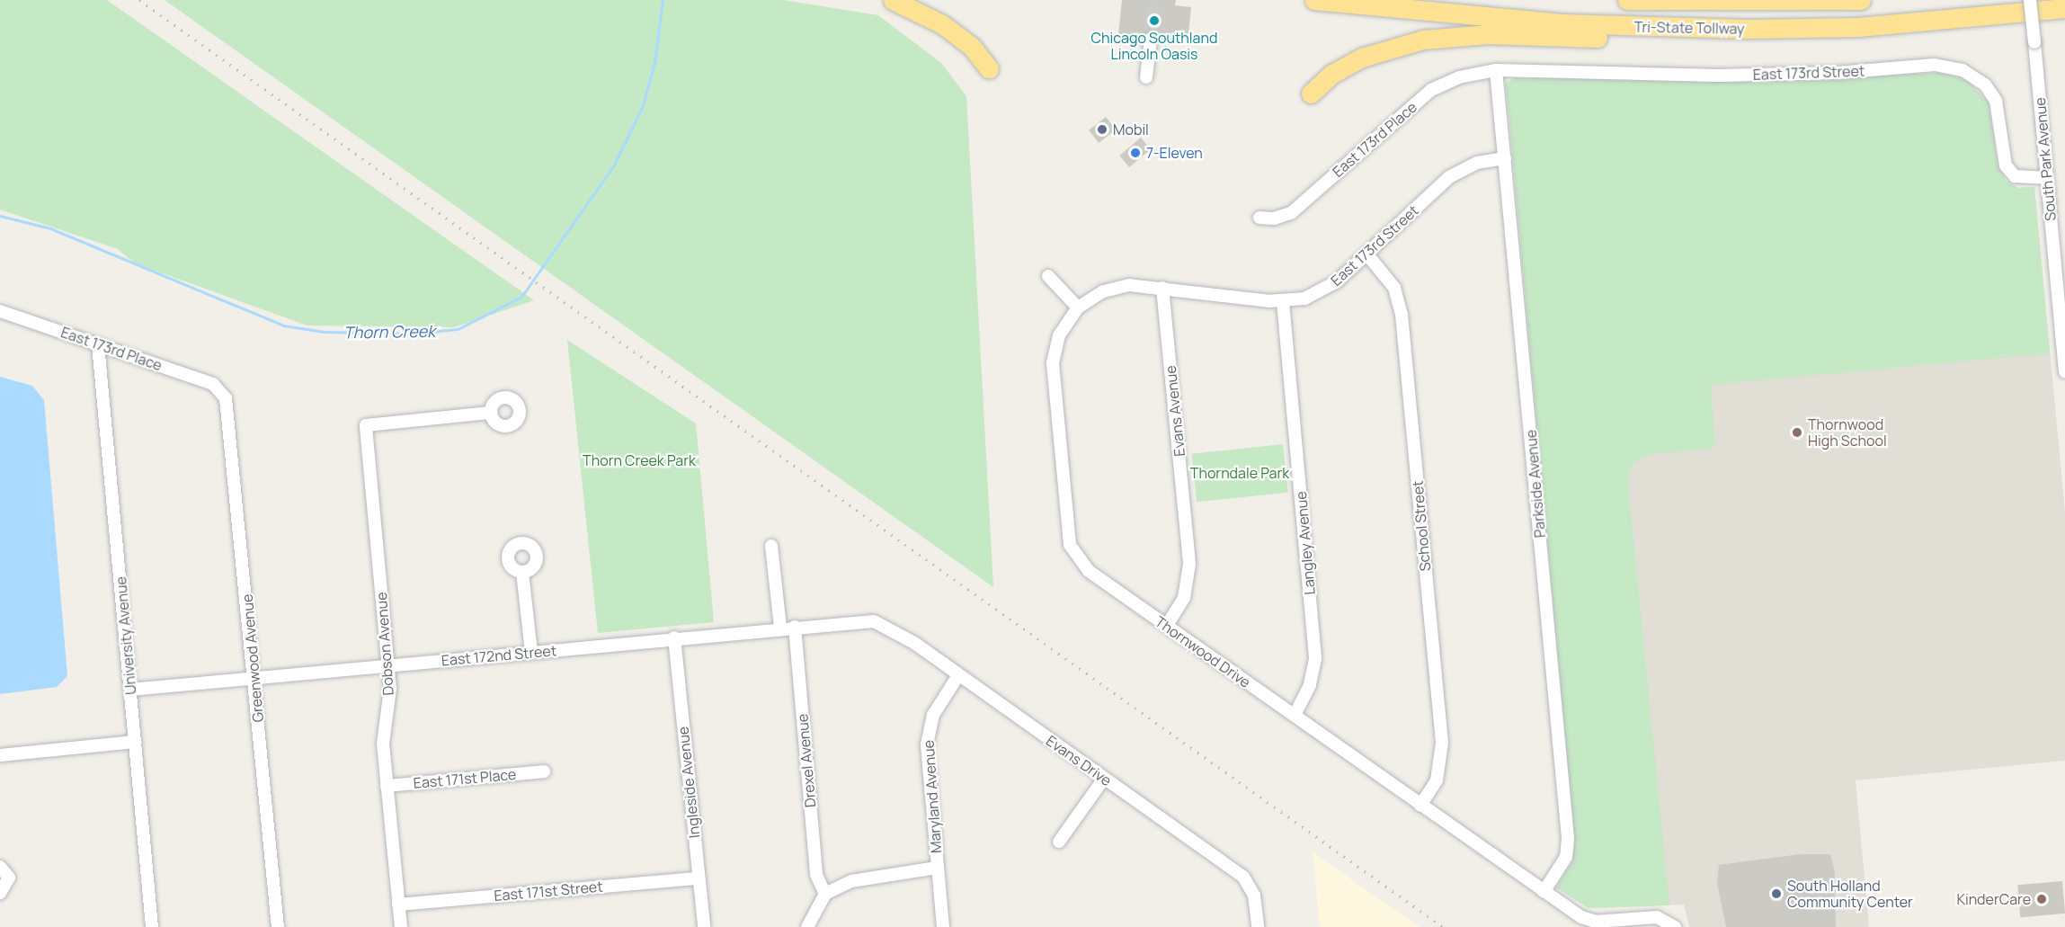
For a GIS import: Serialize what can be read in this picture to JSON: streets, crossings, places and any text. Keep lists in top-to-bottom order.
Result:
{
  "streets": {
    "highway": ["Tri-State Tollway"],
    "street": [
      "East 173rd Street",
      "East 173rd Place",
      "South Park Avenue",
      "Evans Avenue",
      "Parkside Avenue",
      "School Street",
      "Langley Avenue",
      "University Avenue",
      "Dobson Avenue",
      "Thornwood Drive",
      "East 172nd Street",
      "Greenwood Avenue",
      "Drexel Avenue",
      "Evans Drive",
      "East 171st Place",
      "Ingleside Avenue",
      "Maryland Avenue",
      "East 171st Street"
    ]
  },
  "crossings": [
    ["East 173rd Street", "East 173rd Place"],
    ["East 173rd Street", "South Park Avenue"],
    ["East 173rd Street", "Evans Avenue"],
    ["East 173rd Street", "Parkside Avenue"],
    ["East 173rd Street", "School Street"],
    ["East 173rd Street", "Langley Avenue"],
    ["East 173rd Street", "Thornwood Drive"],
    ["East 173rd Place", "Parkside Avenue"],
    ["East 173rd Place", "University Avenue"],
    ["East 173rd Place", "Greenwood Avenue"],
    ["Evans Avenue", "Thornwood Drive"],
    ["Parkside Avenue", "Thornwood Drive"],
    ["School Street", "Thornwood Drive"],
    ["Langley Avenue", "Thornwood Drive"],
    ["University Avenue", "East 172nd Street"],
    ["Dobson Avenue", "East 172nd Street"],
    ["Dobson Avenue", "East 171st Place"],
    ["Dobson Avenue", "East 171st Street"],
    ["East 172nd Street", "Greenwood Avenue"],
    ["East 172nd Street", "Drexel Avenue"],
    ["East 172nd Street", "Evans Drive"],
    ["East 172nd Street", "Ingleside Avenue"],
    ["Evans Drive", "Maryland Avenue"],
    ["Ingleside Avenue", "East 171st Street"]
  ],
  "water": ["Thorn Creek"],
  "parks": ["Thorn Creek Park", "Thorndale Park"],
  "places": [
    "Chicago Southland Lincoln Oasis",
    "Mobil",
    "7-Eleven",
    "Thornwood High School",
    "South Holland Community Center",
    "KinderCare"
  ]
}
